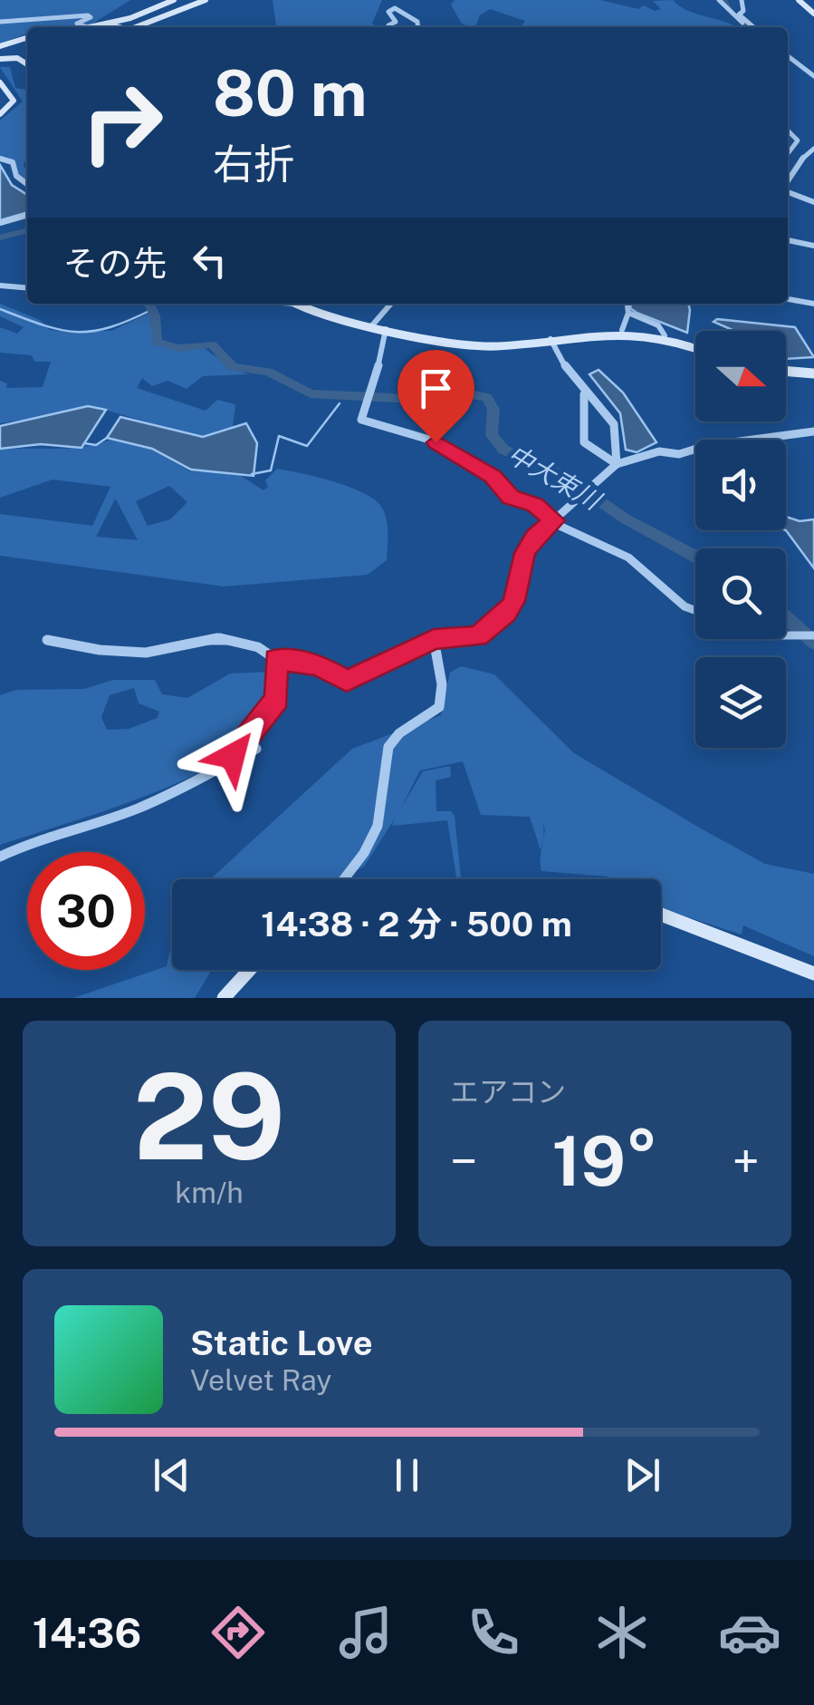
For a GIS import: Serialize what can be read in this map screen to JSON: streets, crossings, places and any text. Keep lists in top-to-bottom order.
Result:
{
  "water": ["中大束川"],
  "north": "right",
  "page": {
    "turn": ["80 m", "右折"],
    "then": "その先",
    "limit": "30",
    "trip": "14:38 · 2 分 · 500 m",
    "tile": [
      ["29", "km/h"],
      "エアコン"
    ],
    "heat": ["−", "19°", "+"],
    "song": ["Static Love", "Velvet Ray"],
    "tabs": "14:36"
  }
}
